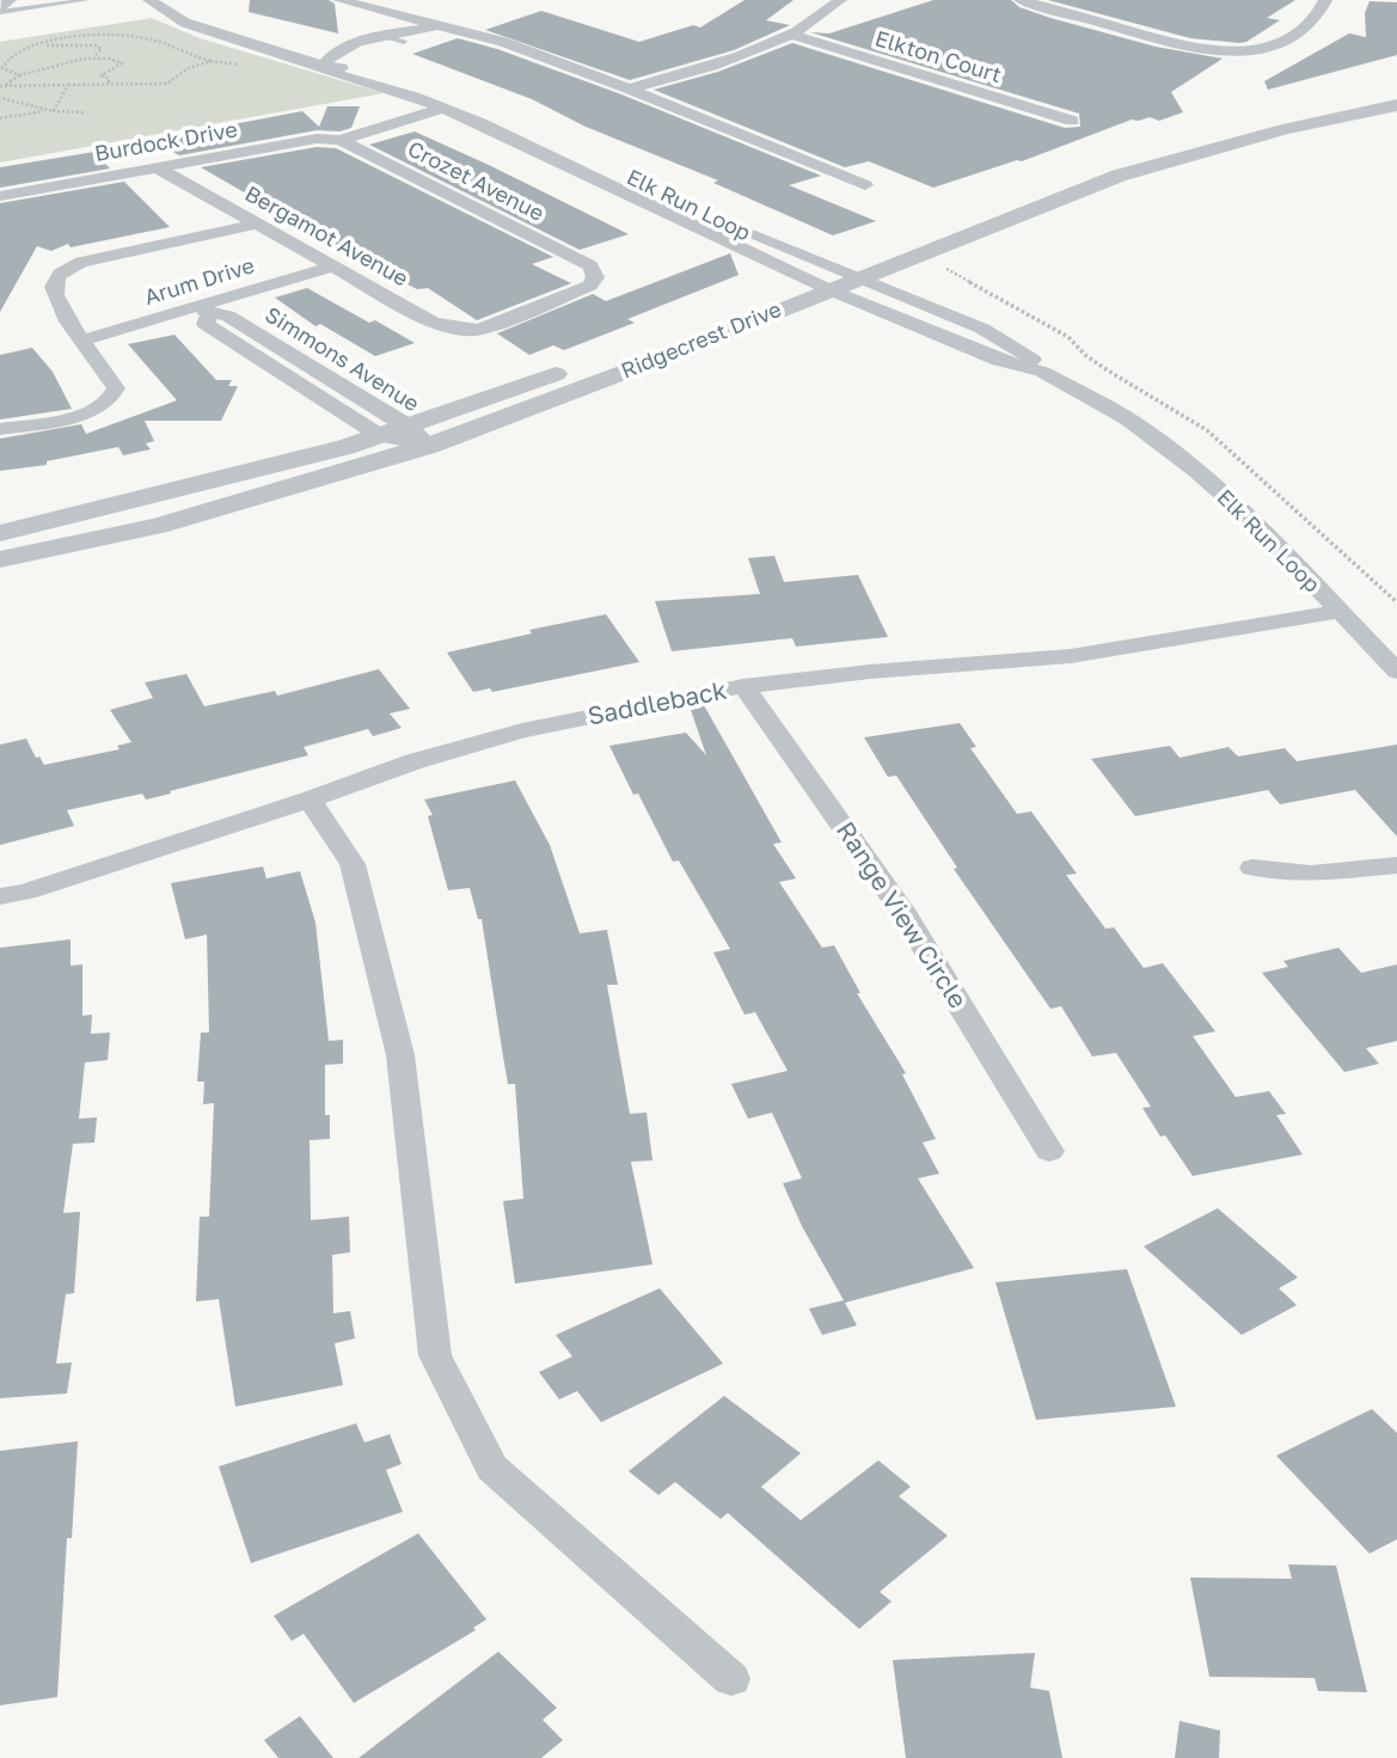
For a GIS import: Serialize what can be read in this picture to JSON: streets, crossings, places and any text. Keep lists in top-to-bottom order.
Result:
{
  "streets": {
    "street": [
      "Elkton Court",
      "Burdock Drive",
      "Crozet Avenue",
      "Elk Run Loop",
      "Bergamot Avenue",
      "Arum Drive",
      "Ridgecrest Drive",
      "Simmons Avenue",
      "Saddleback",
      "Range View Circle"
    ]
  },
  "crossings": [
    ["Burdock Drive", "Crozet Avenue"],
    ["Burdock Drive", "Elk Run Loop"],
    ["Burdock Drive", "Bergamot Avenue"],
    ["Crozet Avenue", "Bergamot Avenue"],
    ["Elk Run Loop", "Ridgecrest Drive"],
    ["Elk Run Loop", "Saddleback"],
    ["Bergamot Avenue", "Arum Drive"],
    ["Arum Drive", "Simmons Avenue"],
    ["Ridgecrest Drive", "Simmons Avenue"],
    ["Saddleback", "Range View Circle"]
  ]
}
